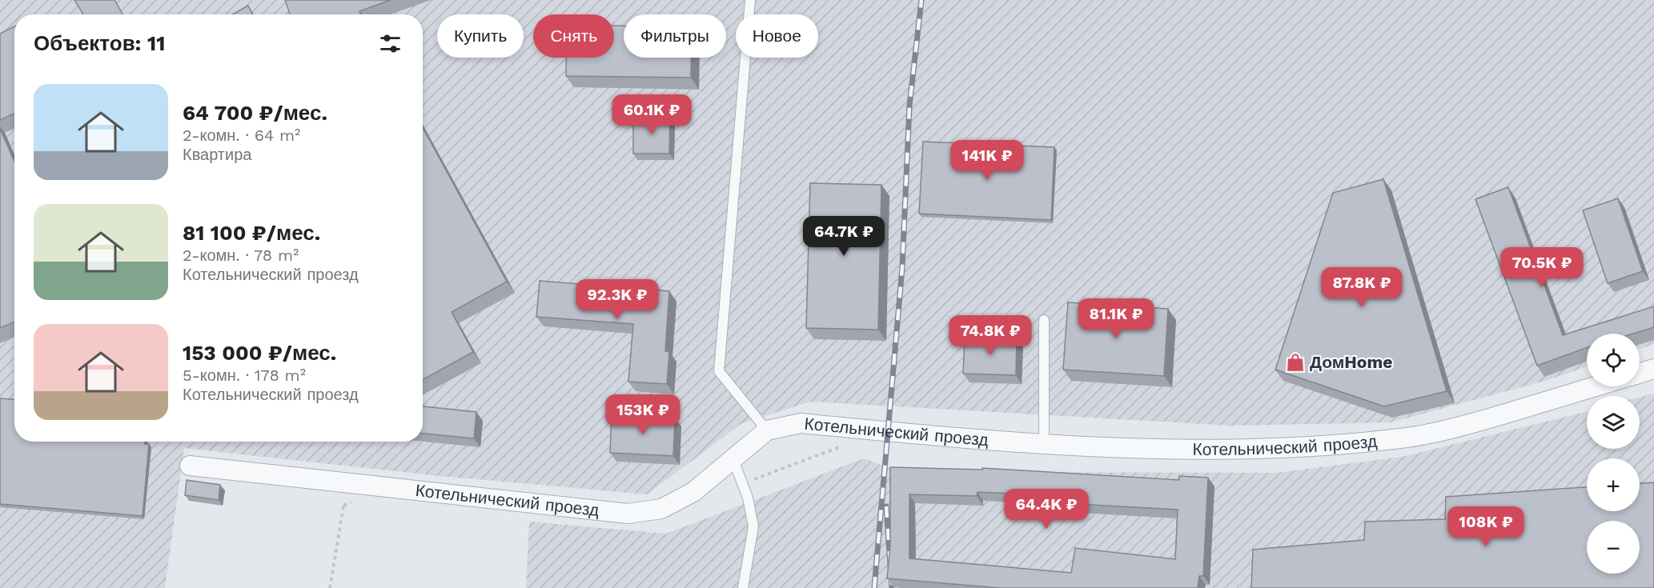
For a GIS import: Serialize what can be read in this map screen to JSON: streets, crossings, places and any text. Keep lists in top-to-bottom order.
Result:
{
  "streets": {
    "street": ["Котельнический проезд"]
  },
  "places": {
    "shop": ["ДомHome"]
  },
  "page": {
    "chip": [
      "Купить",
      "Снять",
      "Фильтры",
      "Новое"
    ],
    "heading": "Объектов: 11",
    "list": [
      {
        "name": "64 700 ₽/мес.",
        "note": "2-комн. · 64 m² · Квартира"
      },
      {
        "name": "81 100 ₽/мес.",
        "note": "2-комн. · 78 m² · Котельнический проезд"
      },
      {
        "name": "153 000 ₽/мес.",
        "note": "5-комн. · 178 m² · Котельнический проезд"
      }
    ],
    "price": [
      "60.1K ₽",
      "141K ₽",
      "64.7K ₽",
      "70.5K ₽",
      "87.8K ₽",
      "92.3K ₽",
      "81.1K ₽",
      "74.8K ₽",
      "153K ₽",
      "64.4K ₽",
      "108K ₽"
    ],
    "map_buttons": ["+", "−"]
  }
}
